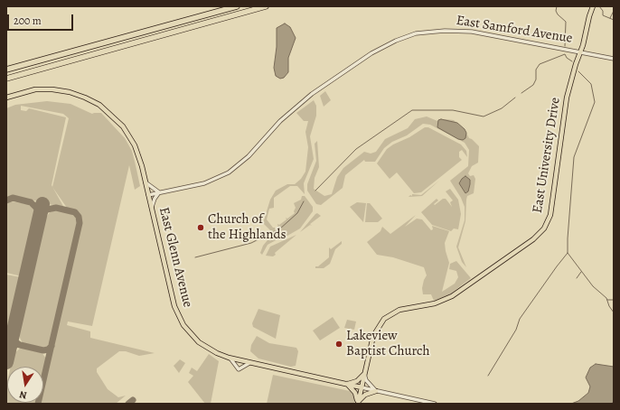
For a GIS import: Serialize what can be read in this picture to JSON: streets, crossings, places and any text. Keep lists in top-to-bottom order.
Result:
{
  "streets": {
    "main road": ["East University Drive", "East Glenn Avenue"],
    "street": ["East Samford Avenue"]
  },
  "crossings": [
    ["East Samford Avenue", "East University Drive"],
    ["East Samford Avenue", "East Glenn Avenue"],
    ["East University Drive", "East Glenn Avenue"]
  ],
  "places": ["Church of the Highlands", "Lakeview Baptist Church"],
  "scale_bar": "200 m",
  "north": "bottom"
}
